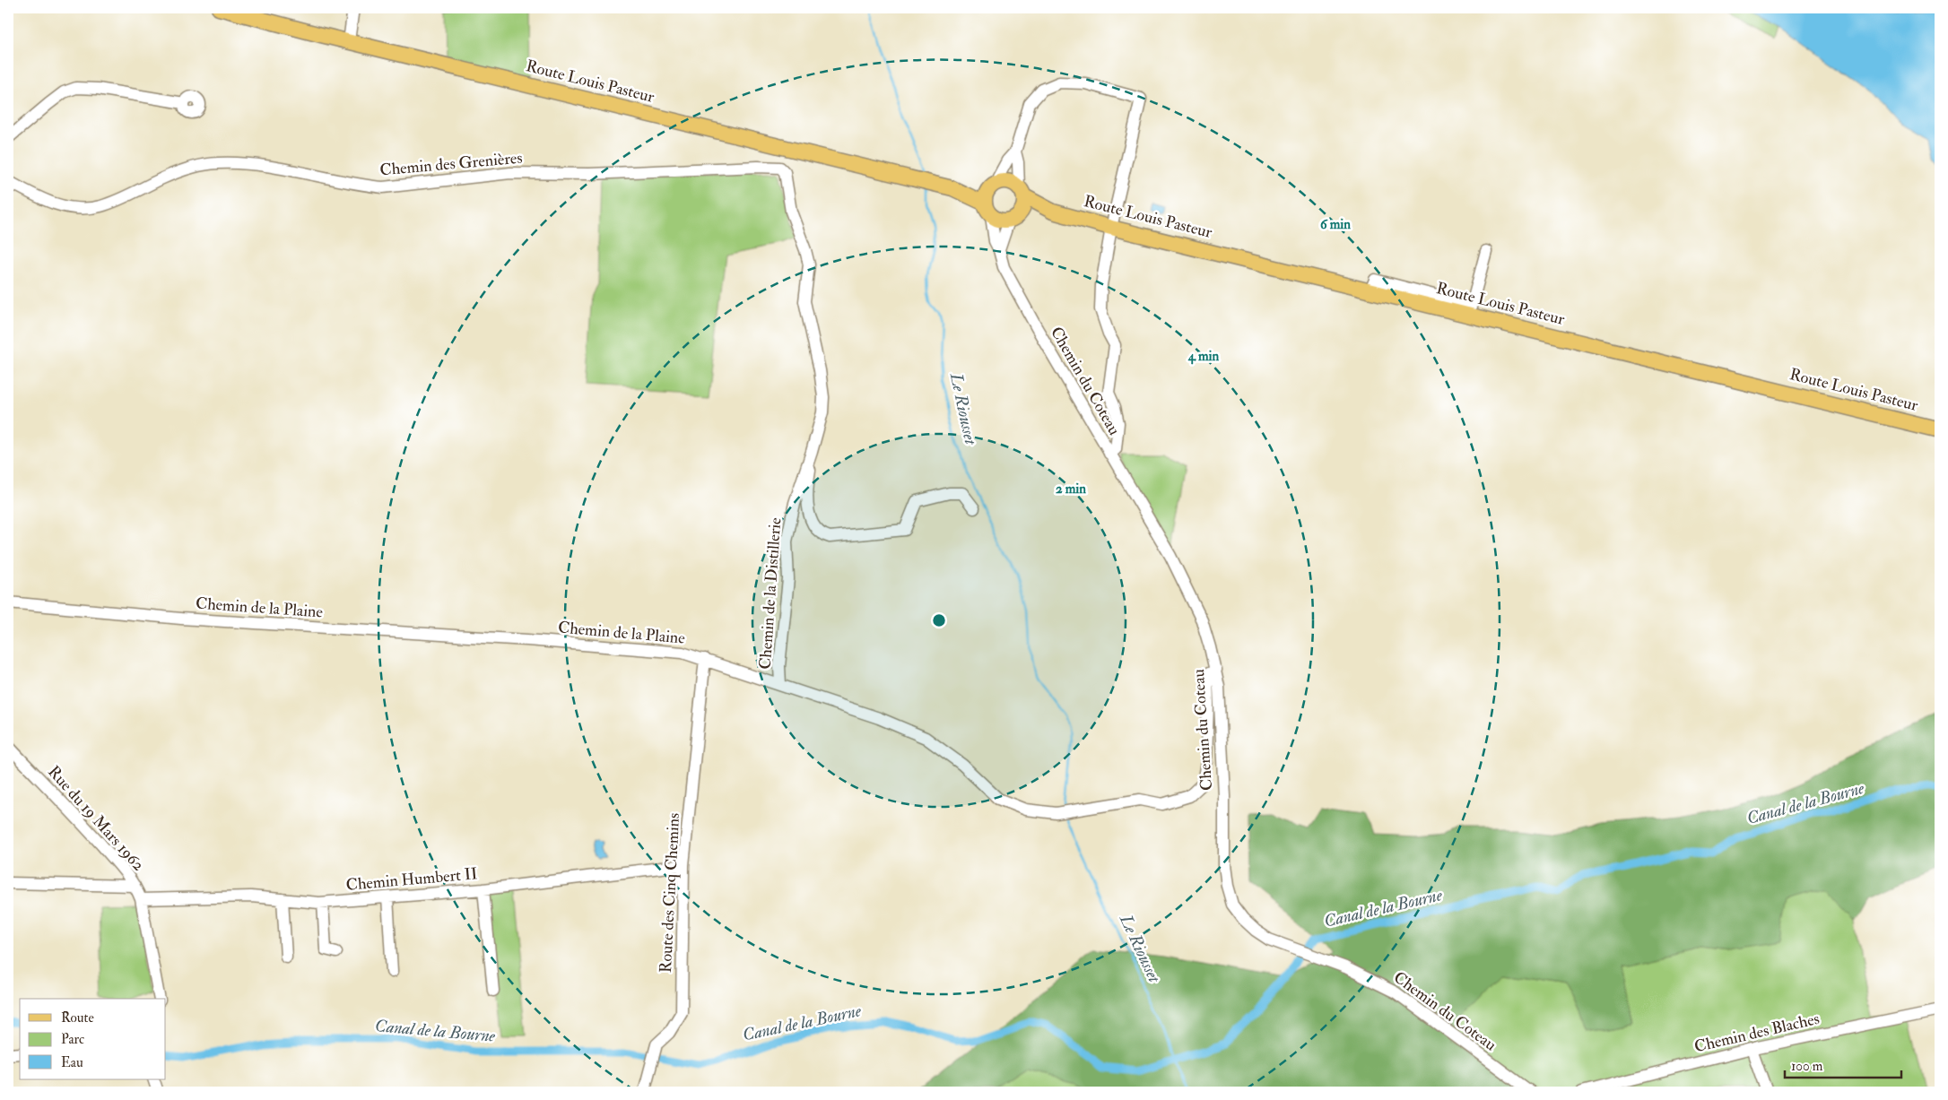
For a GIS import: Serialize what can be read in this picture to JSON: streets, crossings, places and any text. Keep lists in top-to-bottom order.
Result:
{
  "streets": {
    "main road": ["Route Louis Pasteur"],
    "street": [
      "Chemin des Grenières",
      "Chemin du Coteau",
      "Chemin de la Distillerie",
      "Chemin de la Plaine",
      "Rue du 19 Mars 1962",
      "Chemin Humbert II",
      "Route des Cinq Chemins",
      "Chemin des Blaches"
    ]
  },
  "crossings": [
    ["Route Louis Pasteur", "Chemin du Coteau"],
    ["Chemin des Grenières", "Chemin de la Distillerie"],
    ["Chemin du Coteau", "Chemin de la Plaine"],
    ["Chemin de la Distillerie", "Chemin de la Plaine"],
    ["Chemin de la Plaine", "Route des Cinq Chemins"],
    ["Rue du 19 Mars 1962", "Chemin Humbert II"],
    ["Chemin Humbert II", "Route des Cinq Chemins"]
  ],
  "water": ["Le Riousset", "Canal de la Bourne"],
  "legend": ["Route", "Parc", "Eau"],
  "scale_bar": "100 m",
  "rings": ["6 min", "4 min", "2 min"]
}
